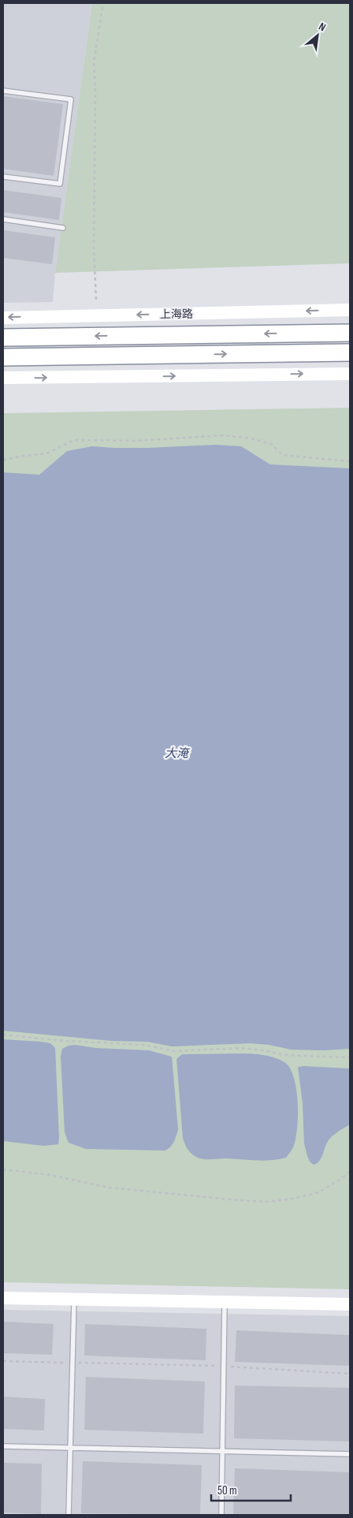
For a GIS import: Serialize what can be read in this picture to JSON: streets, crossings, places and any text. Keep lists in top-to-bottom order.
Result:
{
  "streets": {
    "highway": ["上海路"]
  },
  "water": ["大淹"],
  "scale_bar": "50 m",
  "north": "top right"
}
